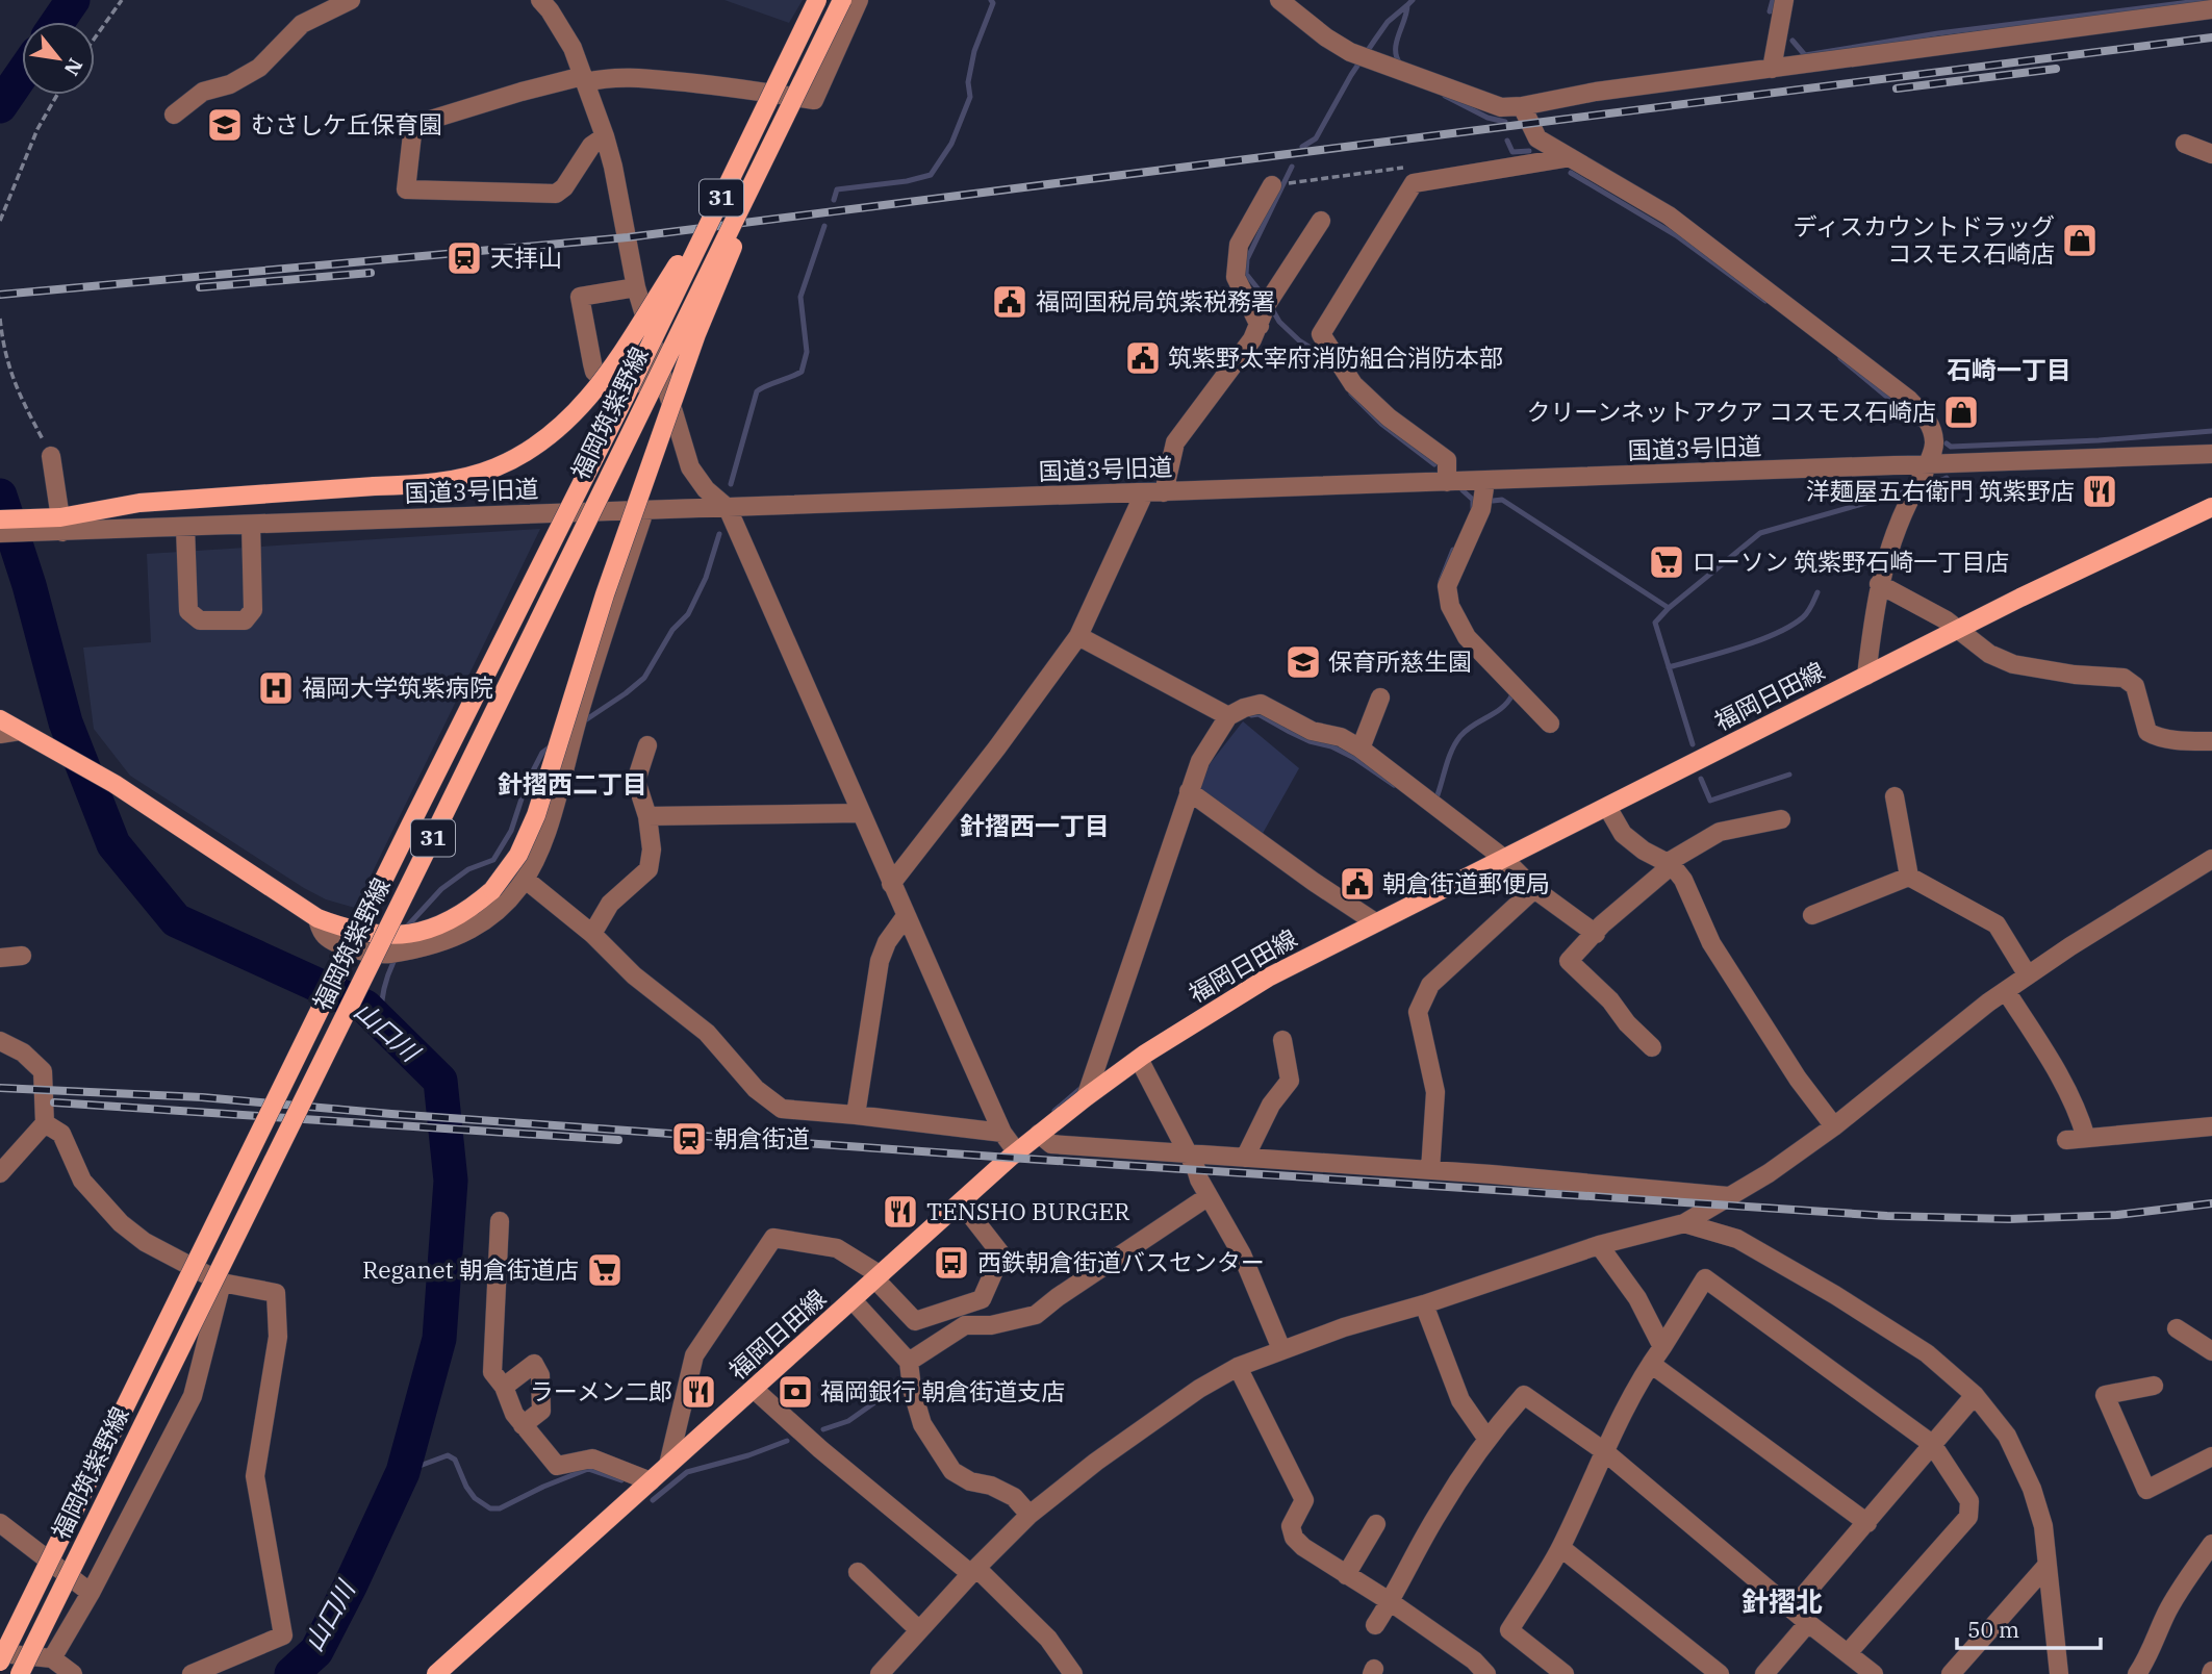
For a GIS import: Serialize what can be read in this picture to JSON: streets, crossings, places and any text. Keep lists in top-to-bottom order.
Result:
{
  "streets": {
    "main road": ["31", "福岡筑紫野線", "福岡日田線"],
    "street": ["国道3号旧道"]
  },
  "districts": [
    "石崎一丁目",
    "針摺西二丁目",
    "針摺西一丁目",
    "針摺北"
  ],
  "water": ["山口川"],
  "places": {
    "school or university": ["むさしケ丘保育園", "保育所慈生園"],
    "shop": ["ディスカウントドラッグ コスモス石崎店", "クリーンネットアクア コスモス石崎店"],
    "station": ["天拝山", "朝倉街道"],
    "public building": ["福岡国税局筑紫税務署", "筑紫野太宰府消防組合消防本部", "朝倉街道郵便局"],
    "restaurant": ["洋麺屋五右衛門 筑紫野店", "TENSHO BURGER", "ラーメン二郎"],
    "supermarket": ["ローソン 筑紫野石崎一丁目店", "Reganet 朝倉街道店"],
    "hospital": ["福岡大学筑紫病院"],
    "bus stop": ["西鉄朝倉街道バスセンター"],
    "bank": ["福岡銀行 朝倉街道支店"]
  },
  "scale_bar": "50 m",
  "north": "bottom right"
}
